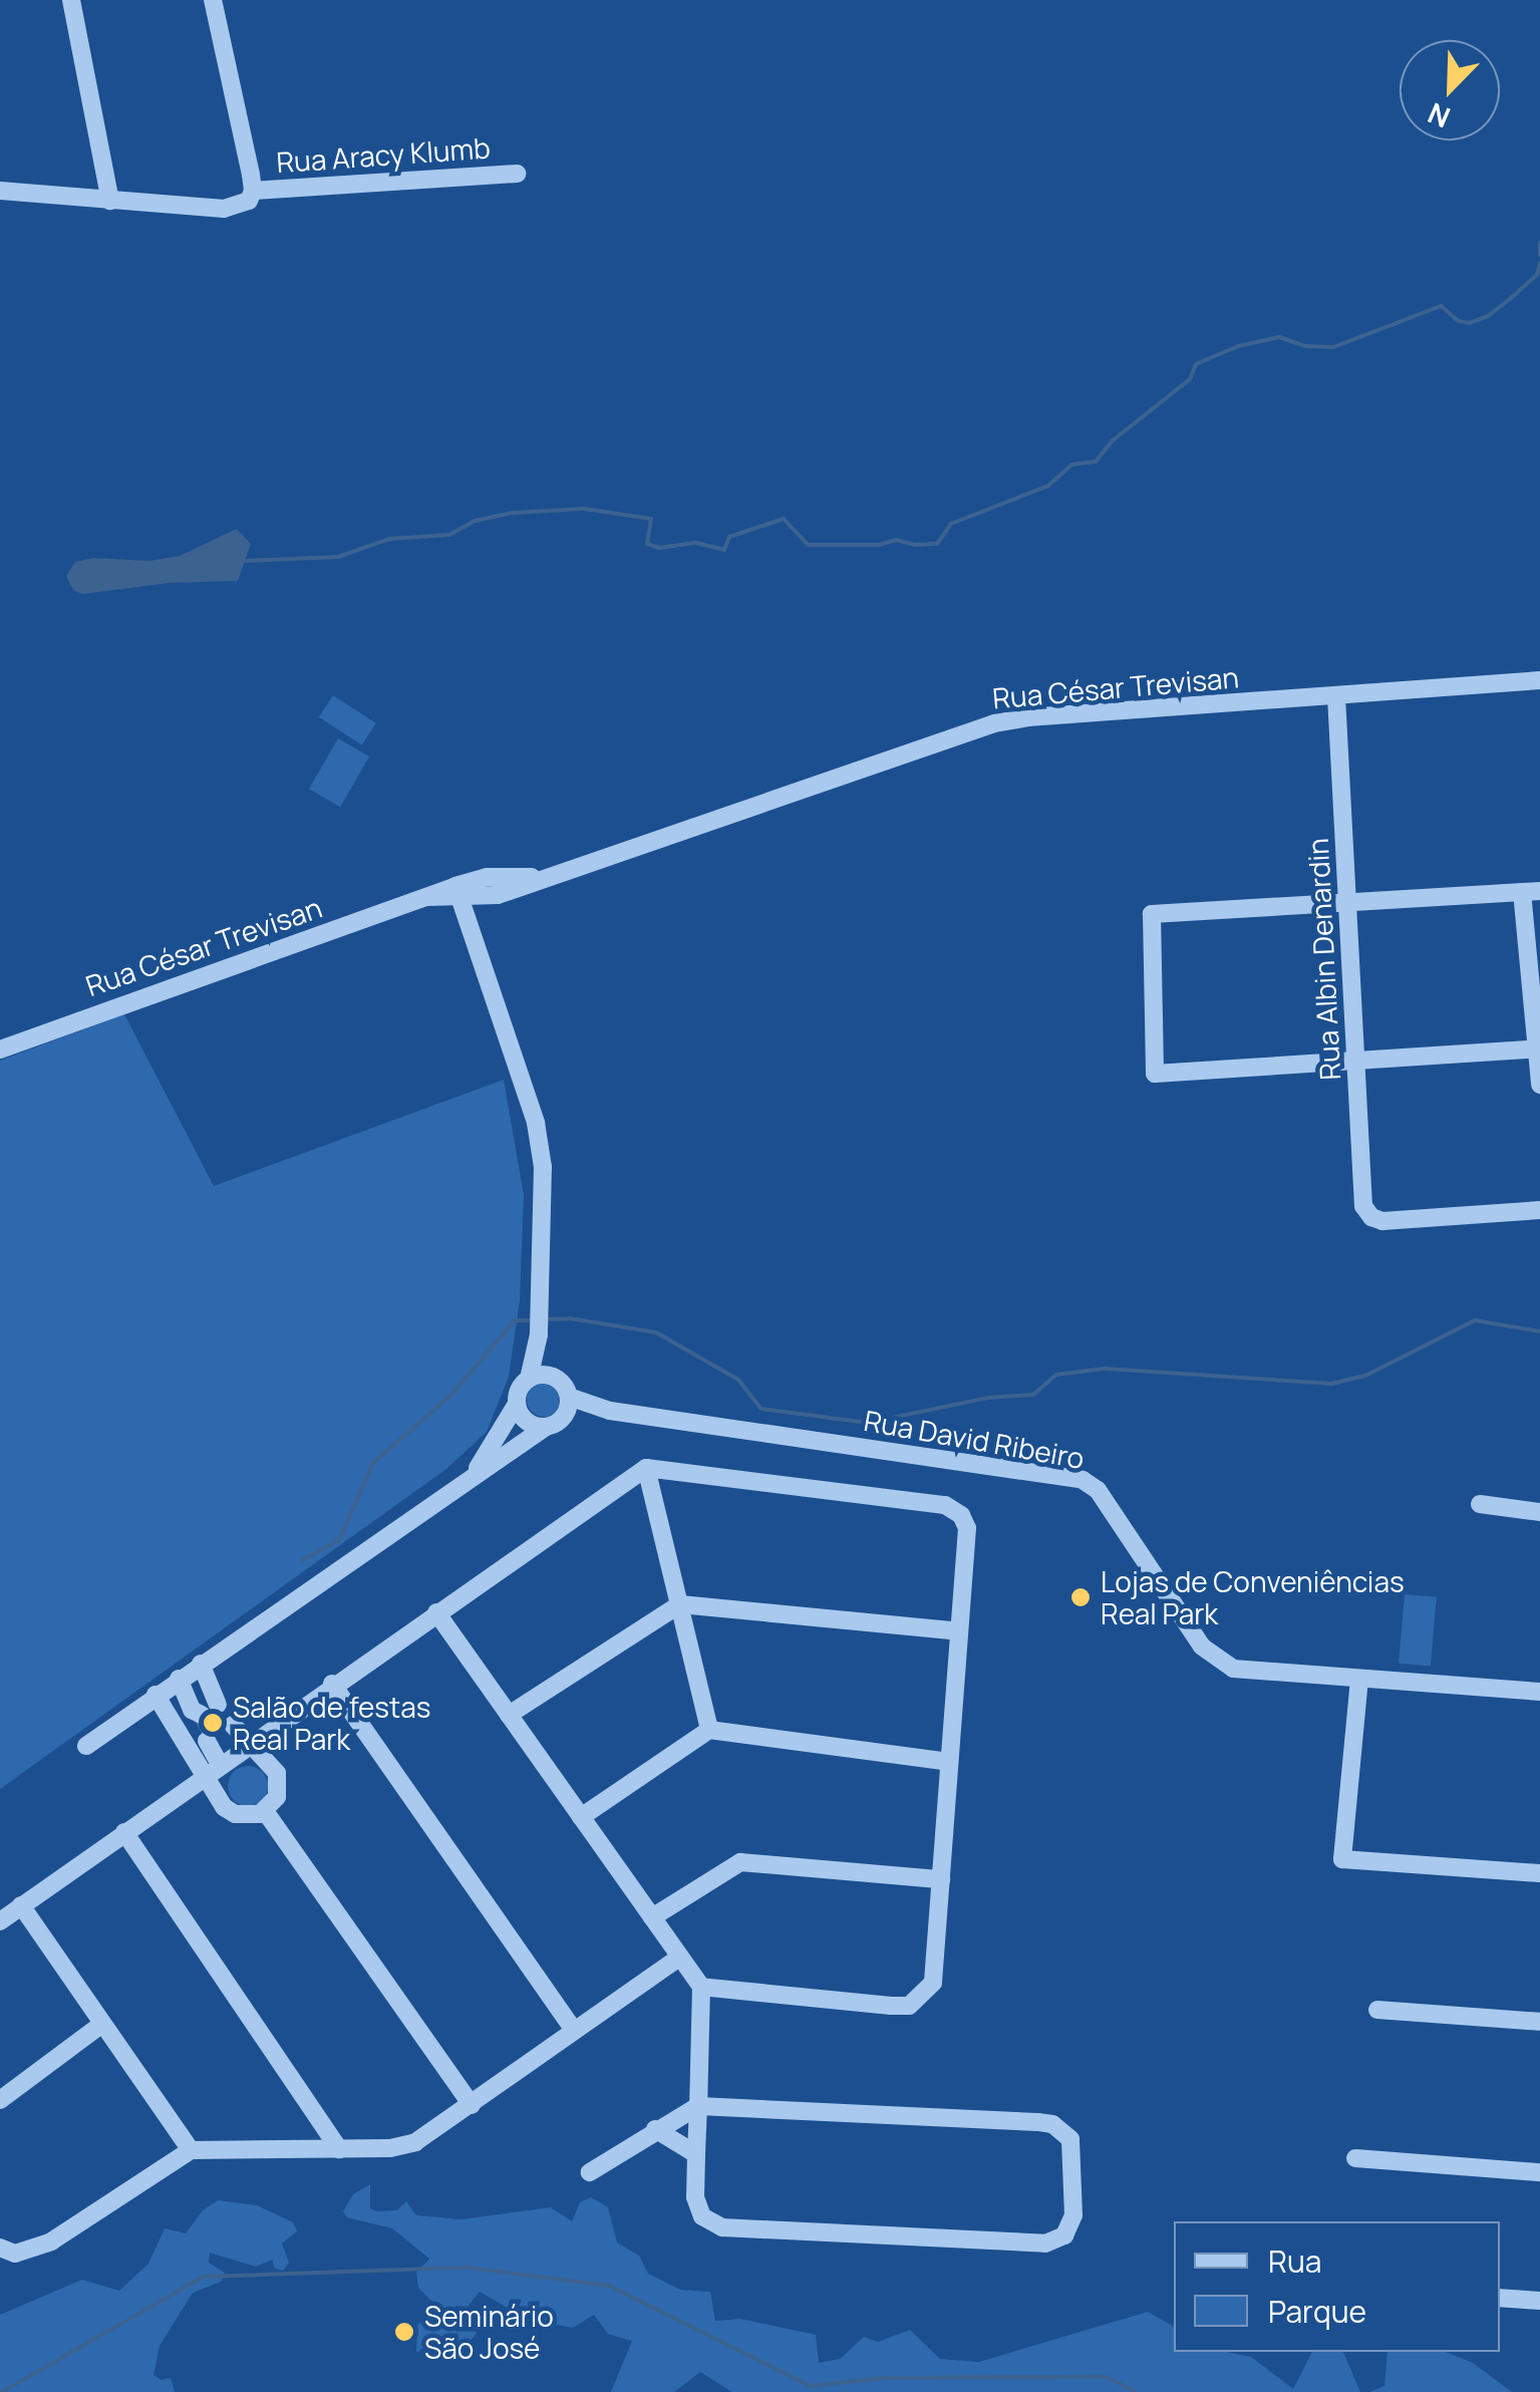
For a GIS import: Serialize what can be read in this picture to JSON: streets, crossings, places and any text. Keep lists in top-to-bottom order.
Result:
{
  "streets": {
    "street": [
      "Rua Aracy Klumb",
      "Rua César Trevisan",
      "Rua Albin Denardin",
      "Rua David Ribeiro"
    ]
  },
  "crossings": [
    ["Rua César Trevisan", "Rua Albin Denardin"]
  ],
  "places": ["Lojas de Conveniências Real Park", "Salão de festas Real Park", "Seminário São José"],
  "legend": ["Rua", "Parque"],
  "north": "bottom left"
}
